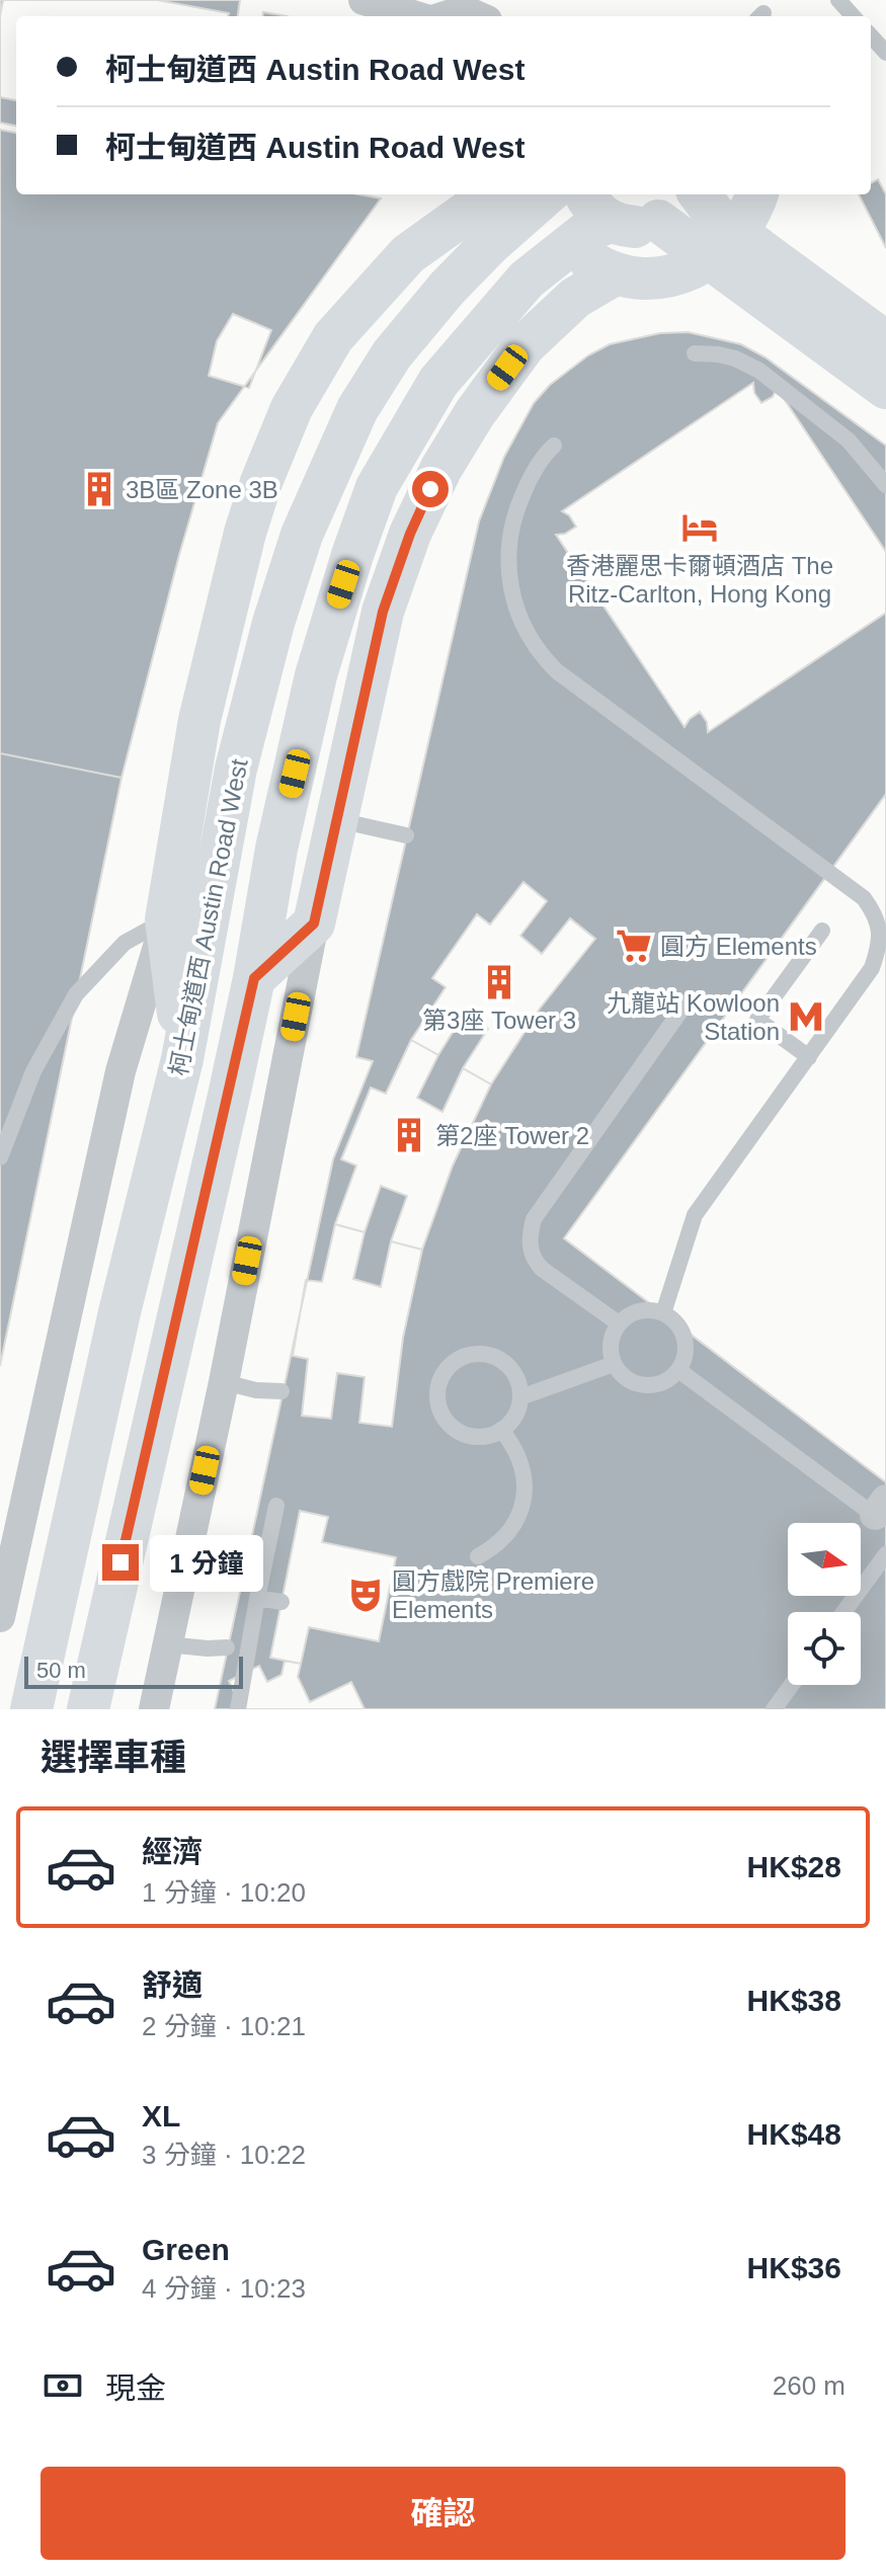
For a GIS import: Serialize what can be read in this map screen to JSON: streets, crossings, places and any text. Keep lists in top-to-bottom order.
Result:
{
  "streets": {
    "main road": ["柯士甸道西 Austin Road West"]
  },
  "places": {
    "building": ["3B區 Zone 3B", "第3座 Tower 3", "第2座 Tower 2"],
    "hotel": ["香港麗思卡爾頓酒店 The Ritz-Carlton, Hong Kong"],
    "supermarket": ["圓方 Elements"],
    "metro station": ["九龍站 Kowloon Station"],
    "theatre": ["圓方戲院 Premiere Elements"]
  },
  "scale_bar": "50 m",
  "north": "right",
  "page": {
    "banner": ["柯士甸道西 Austin Road West", "柯士甸道西 Austin Road West"],
    "bubble": "1 分鐘",
    "scale": "50 m",
    "heading": "選擇車種",
    "list": [
      {
        "name": "經濟",
        "note": "1 分鐘 · 10:20",
        "value": "HK$28"
      },
      {
        "name": "舒適",
        "note": "2 分鐘 · 10:21",
        "value": "HK$38"
      },
      {
        "name": "XL",
        "note": "3 分鐘 · 10:22",
        "value": "HK$48"
      },
      {
        "name": "Green",
        "note": "4 分鐘 · 10:23",
        "value": "HK$36"
      }
    ],
    "pay": ["現金", "260 m"],
    "buttons": "確認"
  }
}
